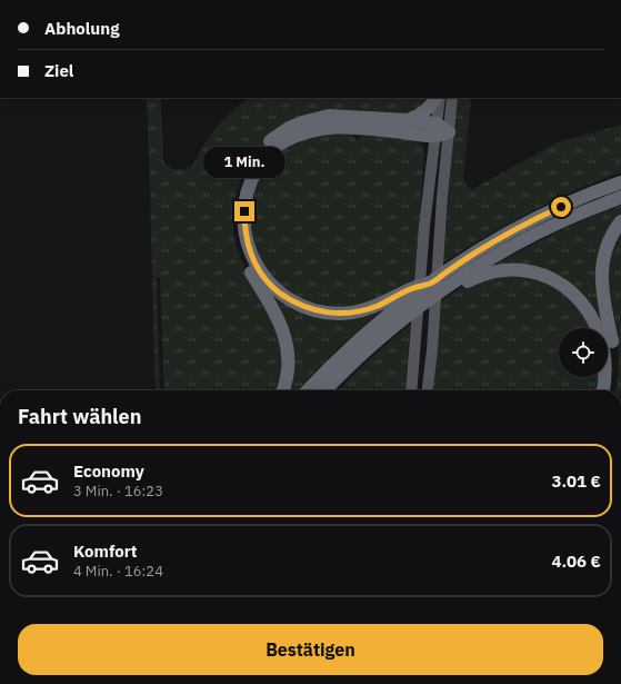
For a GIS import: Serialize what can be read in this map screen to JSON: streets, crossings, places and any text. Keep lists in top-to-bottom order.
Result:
{
  "page": {
    "banner": ["Abholung", "Ziel"],
    "bubble": "1 Min.",
    "heading": "Fahrt wählen",
    "list": [
      {
        "name": "Economy",
        "note": "3 Min. · 16:23",
        "value": "3.01 €"
      },
      {
        "name": "Komfort",
        "note": "4 Min. · 16:24",
        "value": "4.06 €"
      }
    ],
    "buttons": "Bestätigen"
  }
}
